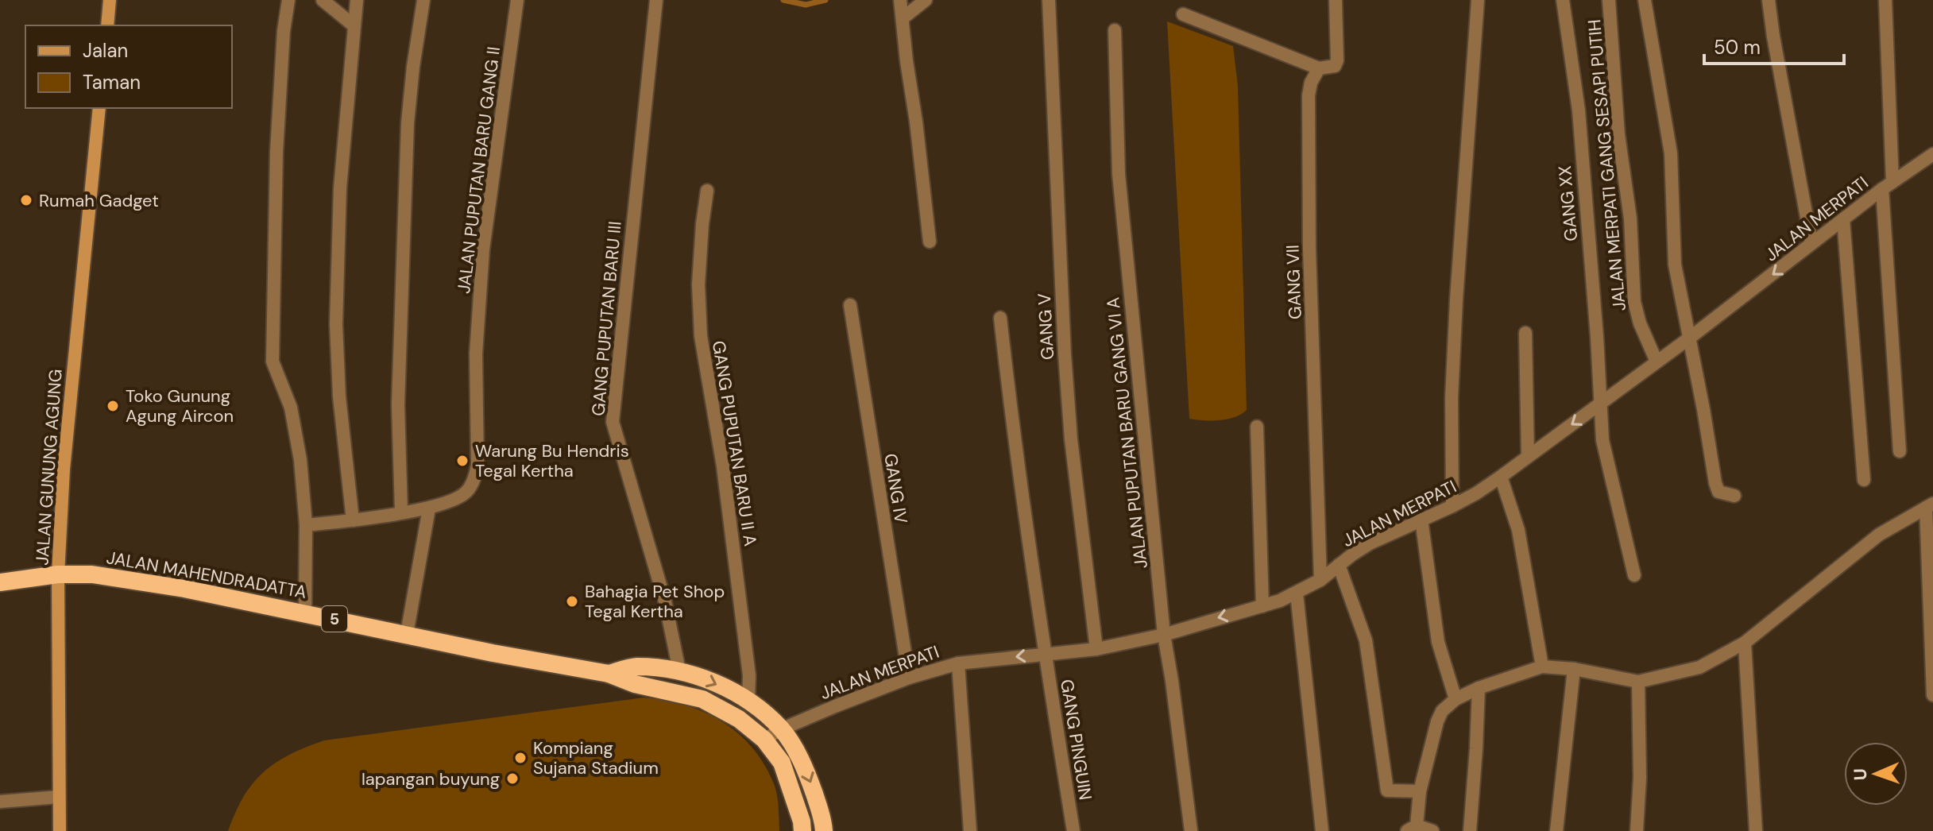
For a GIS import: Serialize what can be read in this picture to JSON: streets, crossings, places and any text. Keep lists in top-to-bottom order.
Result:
{
  "streets": {
    "highway": ["JALAN MAHENDRADATTA", "5"],
    "main road": ["JALAN GUNUNG AGUNG"],
    "street": [
      "JALAN MERPATI GANG SESAPI PUTIH",
      "JALAN PUPUTAN BARU GANG II",
      "GANG XX",
      "JALAN MERPATI",
      "GANG VII",
      "GANG PUPUTAN BARU III",
      "GANG V",
      "JALAN PUPUTAN BARU GANG VI A",
      "GANG PUPUTAN BARU II A",
      "GANG IV",
      "GANG PINGUIN"
    ]
  },
  "crossings": [
    ["JALAN MERPATI GANG SESAPI PUTIH", "JALAN MERPATI"],
    ["GANG XX", "JALAN MERPATI"],
    ["JALAN MERPATI", "GANG VII"],
    ["JALAN MERPATI", "GANG V"],
    ["JALAN MERPATI", "JALAN PUPUTAN BARU GANG VI A"],
    ["JALAN MERPATI", "GANG IV"],
    ["JALAN MERPATI", "JALAN MAHENDRADATTA"],
    ["JALAN MERPATI", "GANG PINGUIN"],
    ["GANG PUPUTAN BARU III", "JALAN MAHENDRADATTA"],
    ["GANG PUPUTAN BARU II A", "JALAN MAHENDRADATTA"],
    ["JALAN GUNUNG AGUNG", "JALAN MAHENDRADATTA"],
    ["JALAN GUNUNG AGUNG", "5"],
    ["JALAN MAHENDRADATTA", "5"]
  ],
  "places": [
    "Rumah Gadget",
    "Toko Gunung Agung Aircon",
    "Warung Bu Hendris Tegal Kertha",
    "Bahagia Pet Shop Tegal Kertha",
    "Kompiang Sujana Stadium",
    "lapangan buyung"
  ],
  "legend": ["Jalan", "Taman"],
  "scale_bar": "50 m",
  "north": "left"
}
